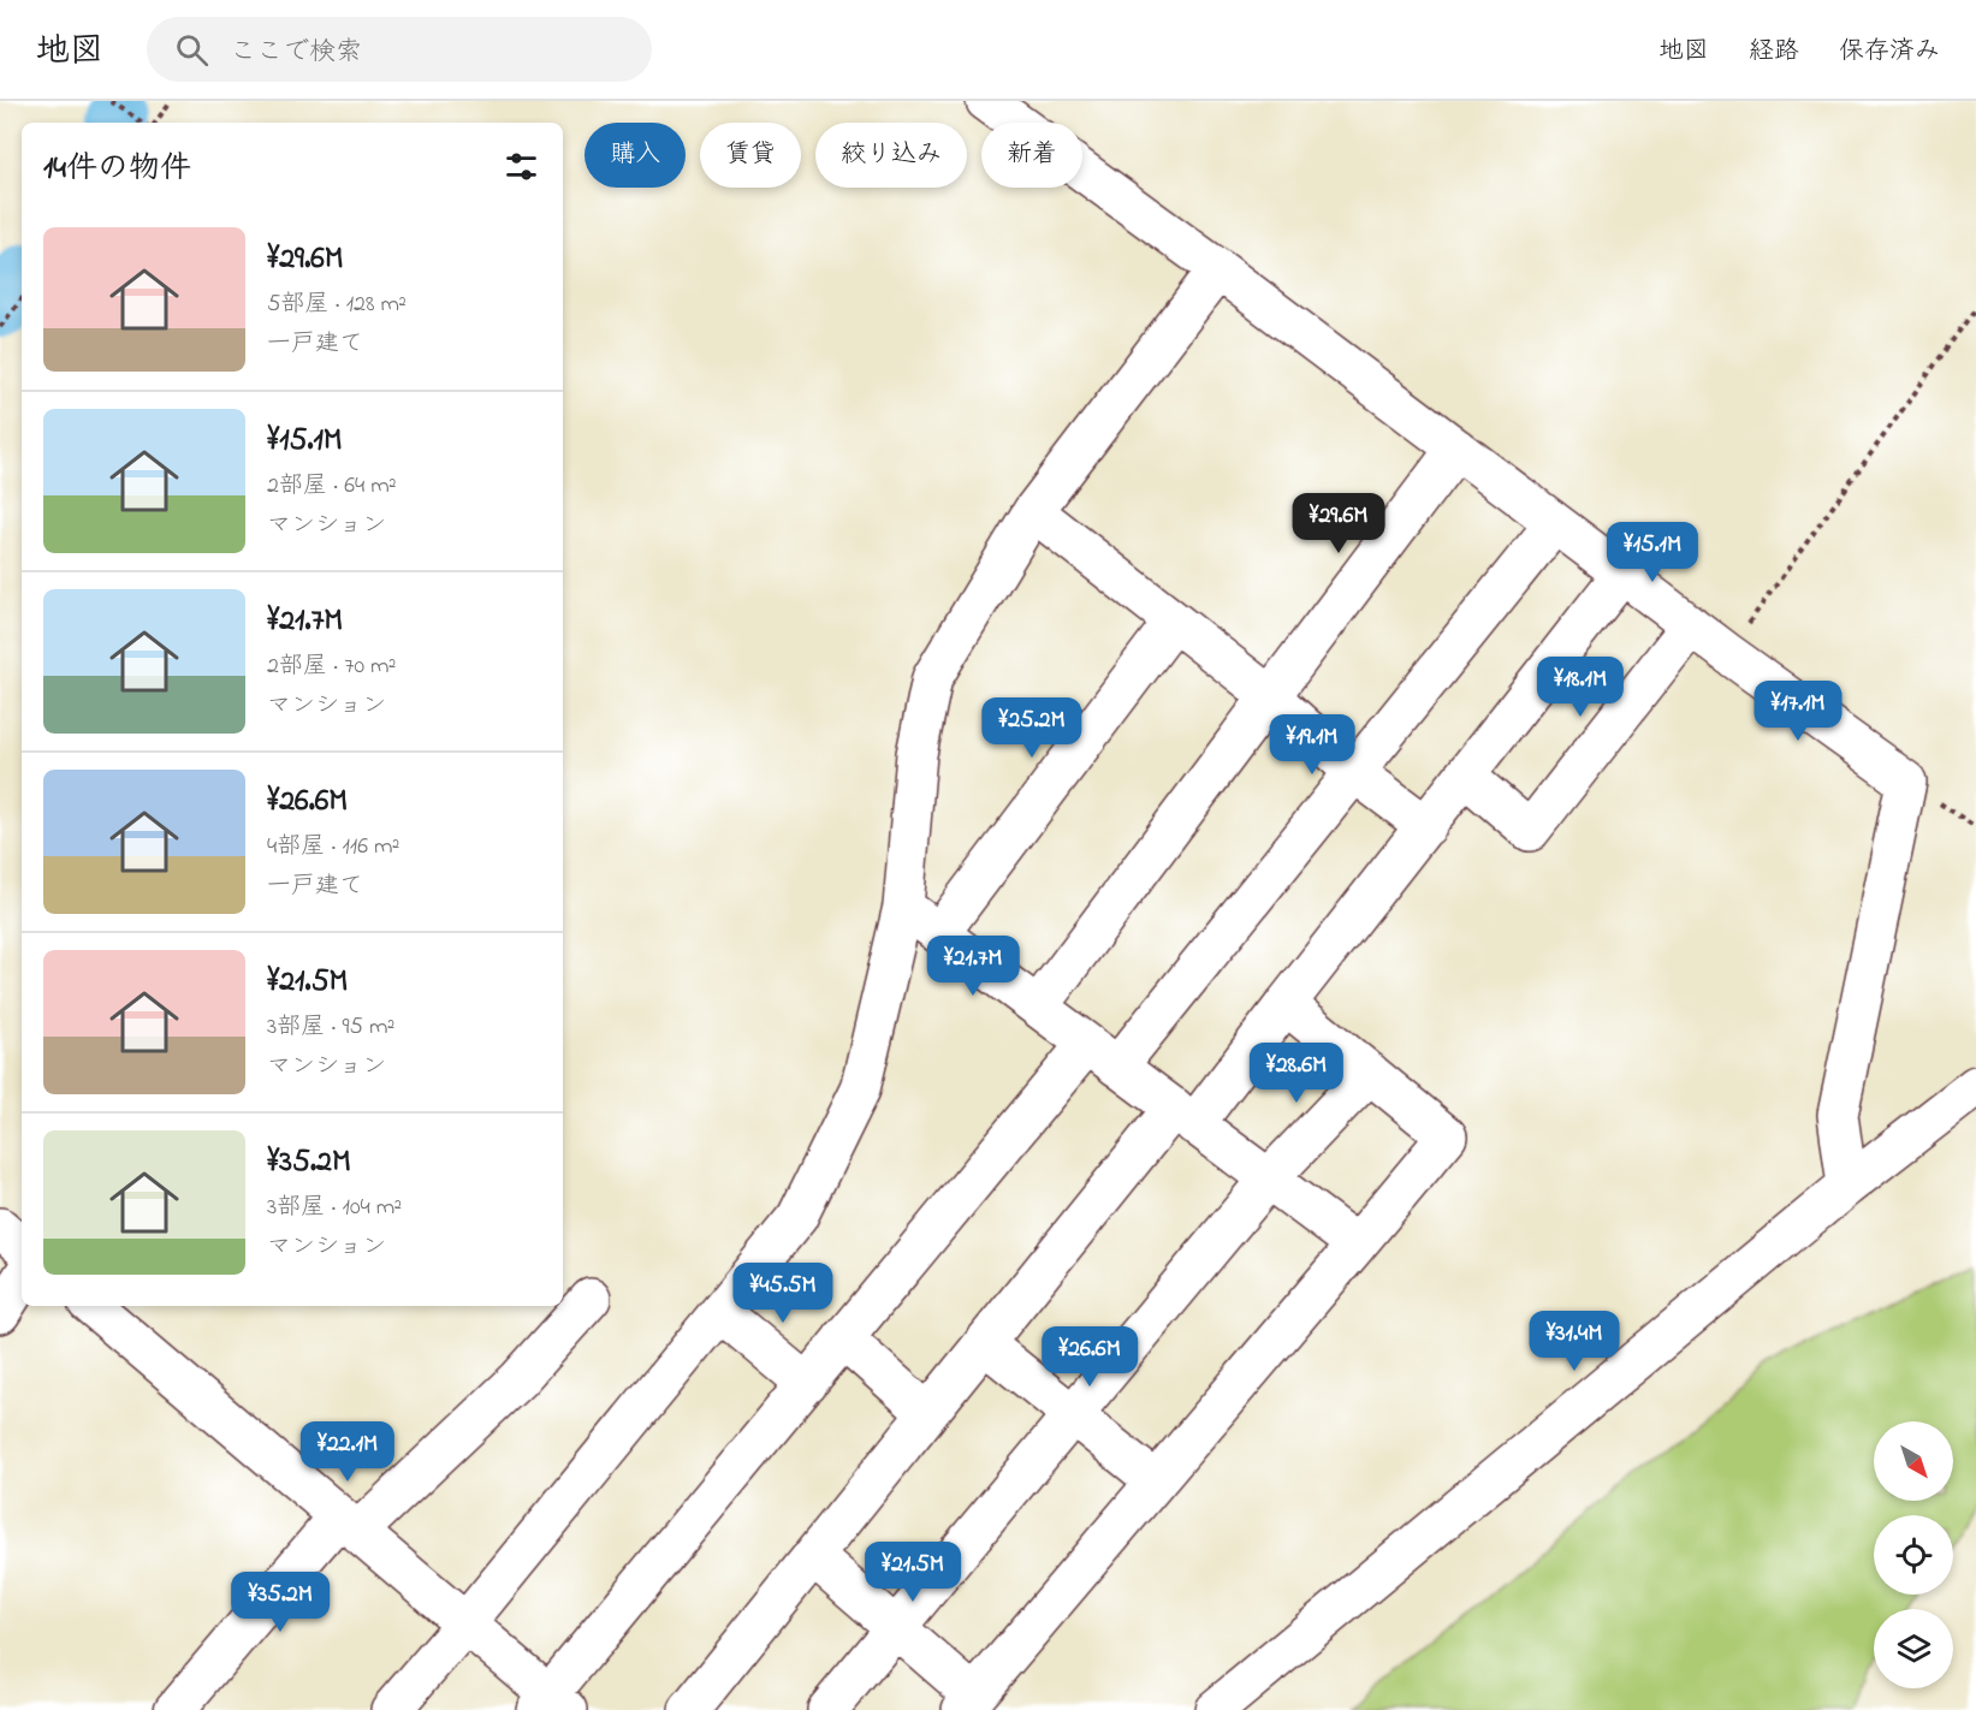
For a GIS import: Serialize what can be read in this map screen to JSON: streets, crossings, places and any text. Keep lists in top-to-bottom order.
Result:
{
  "north": "bottom right",
  "page": {
    "header": "地図",
    "search": "ここで検索",
    "nav": ["地図", "経路", "保存済み"],
    "chip": [
      "購入",
      "賃貸",
      "絞り込み",
      "新着"
    ],
    "heading": "14件の物件",
    "list": [
      {
        "name": "¥29.6M",
        "note": "5部屋 · 128 m² · 一戸建て"
      },
      {
        "name": "¥15.1M",
        "note": "2部屋 · 64 m² · マンション"
      },
      {
        "name": "¥21.7M",
        "note": "2部屋 · 70 m² · マンション"
      },
      {
        "name": "¥26.6M",
        "note": "4部屋 · 116 m² · 一戸建て"
      },
      {
        "name": "¥21.5M",
        "note": "3部屋 · 95 m² · マンション"
      },
      {
        "name": "¥35.2M",
        "note": "3部屋 · 104 m² · マンション"
      }
    ],
    "price": [
      "¥29.6M",
      "¥15.1M",
      "¥18.1M",
      "¥17.1M",
      "¥25.2M",
      "¥19.1M",
      "¥21.7M",
      "¥28.6M",
      "¥45.5M",
      "¥31.4M",
      "¥26.6M",
      "¥22.1M",
      "¥21.5M",
      "¥35.2M"
    ]
  }
}
